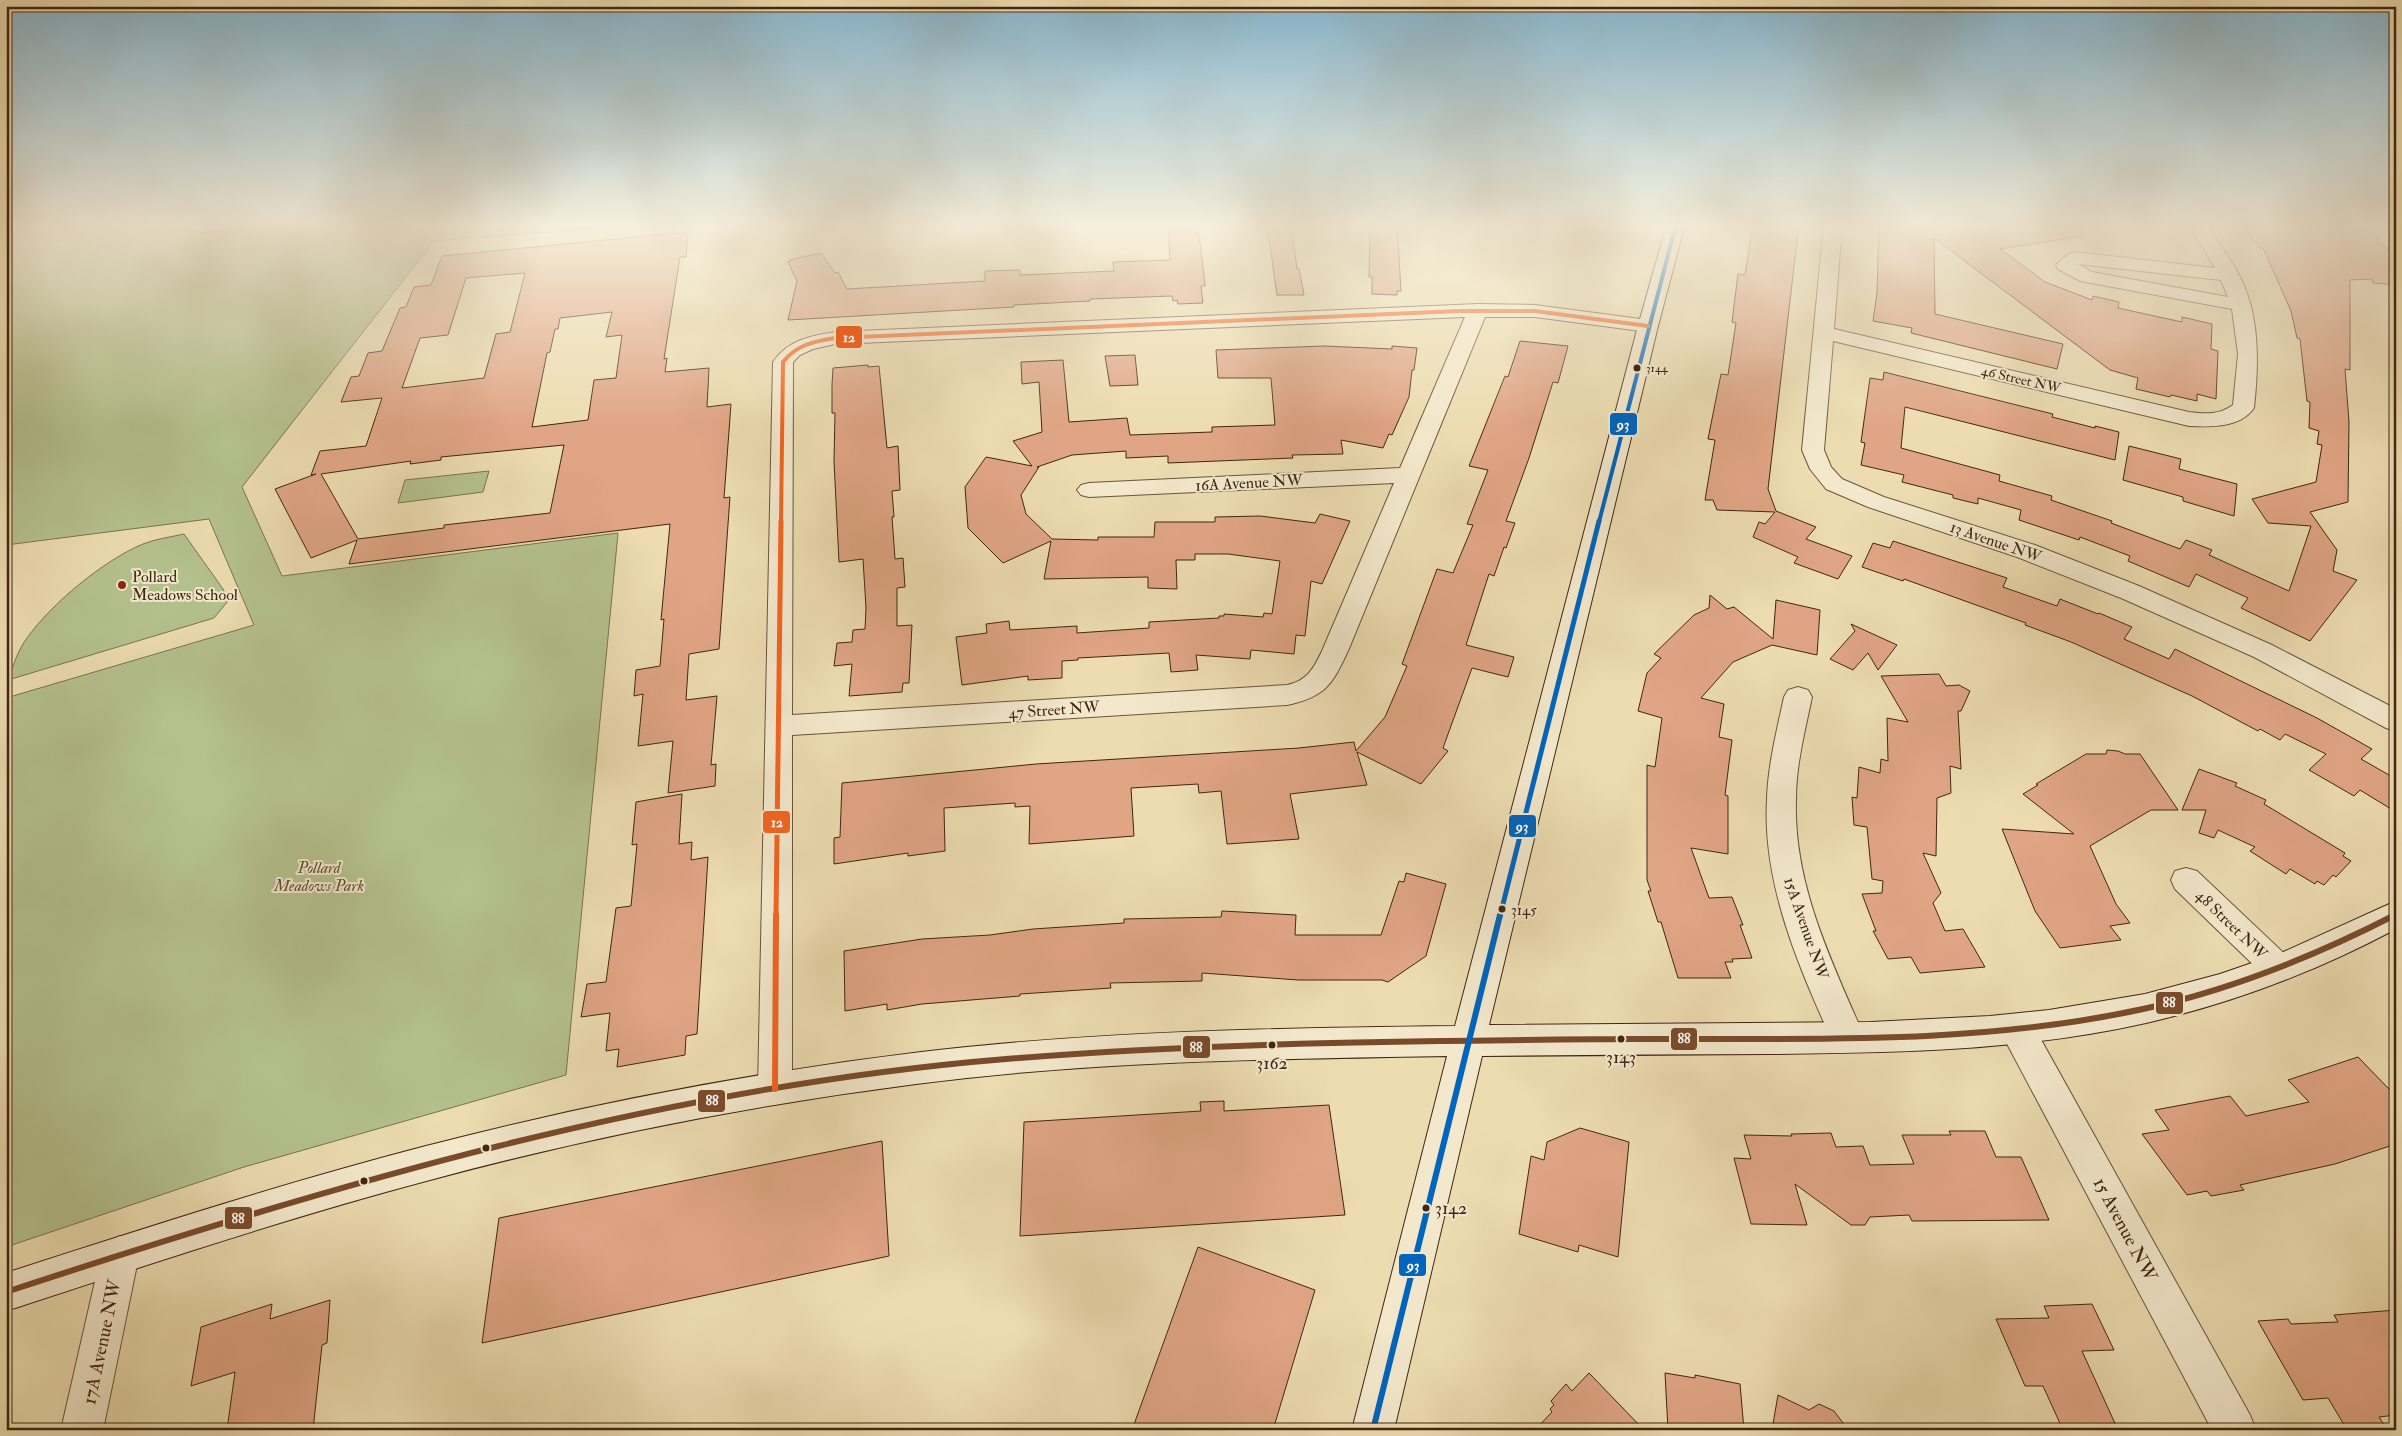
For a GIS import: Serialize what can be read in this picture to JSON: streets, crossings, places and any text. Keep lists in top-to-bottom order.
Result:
{
  "streets": {
    "street": [
      "46 Street NW",
      "16A Avenue NW",
      "13 Avenue NW",
      "47 Street NW",
      "48 Street NW",
      "15A Avenue NW",
      "15 Avenue NW",
      "17A Avenue NW"
    ]
  },
  "crossings": [
    ["46 Street NW", "13 Avenue NW"],
    ["16A Avenue NW", "47 Street NW"],
    ["48 Street NW", "15A Avenue NW"],
    ["48 Street NW", "15 Avenue NW"],
    ["48 Street NW", "17A Avenue NW"]
  ],
  "parks": ["Pollard Meadows Park"],
  "places": [
    "3144",
    "Pollard Meadows School",
    "3145",
    "3143",
    "3162",
    "3142"
  ],
  "lines": ["transit line 93", "transit line 12", "transit line 88"]
}
